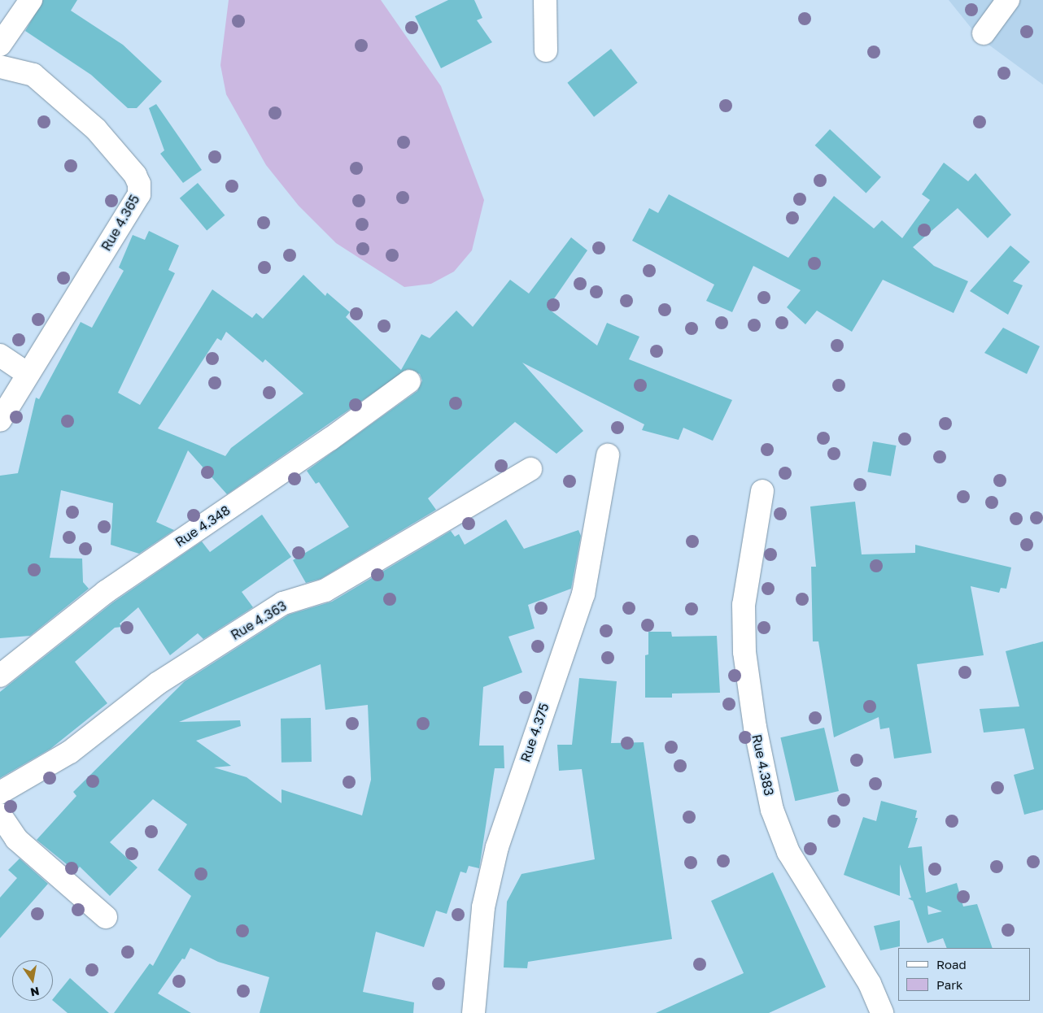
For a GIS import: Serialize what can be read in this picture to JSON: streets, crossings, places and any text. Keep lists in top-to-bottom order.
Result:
{
  "streets": {
    "street": [
      "Rue 4.365",
      "Rue 4.348",
      "Rue 4.363",
      "Rue 4.375",
      "Rue 4.383"
    ]
  },
  "legend": ["Road", "Park"],
  "north": "bottom"
}
